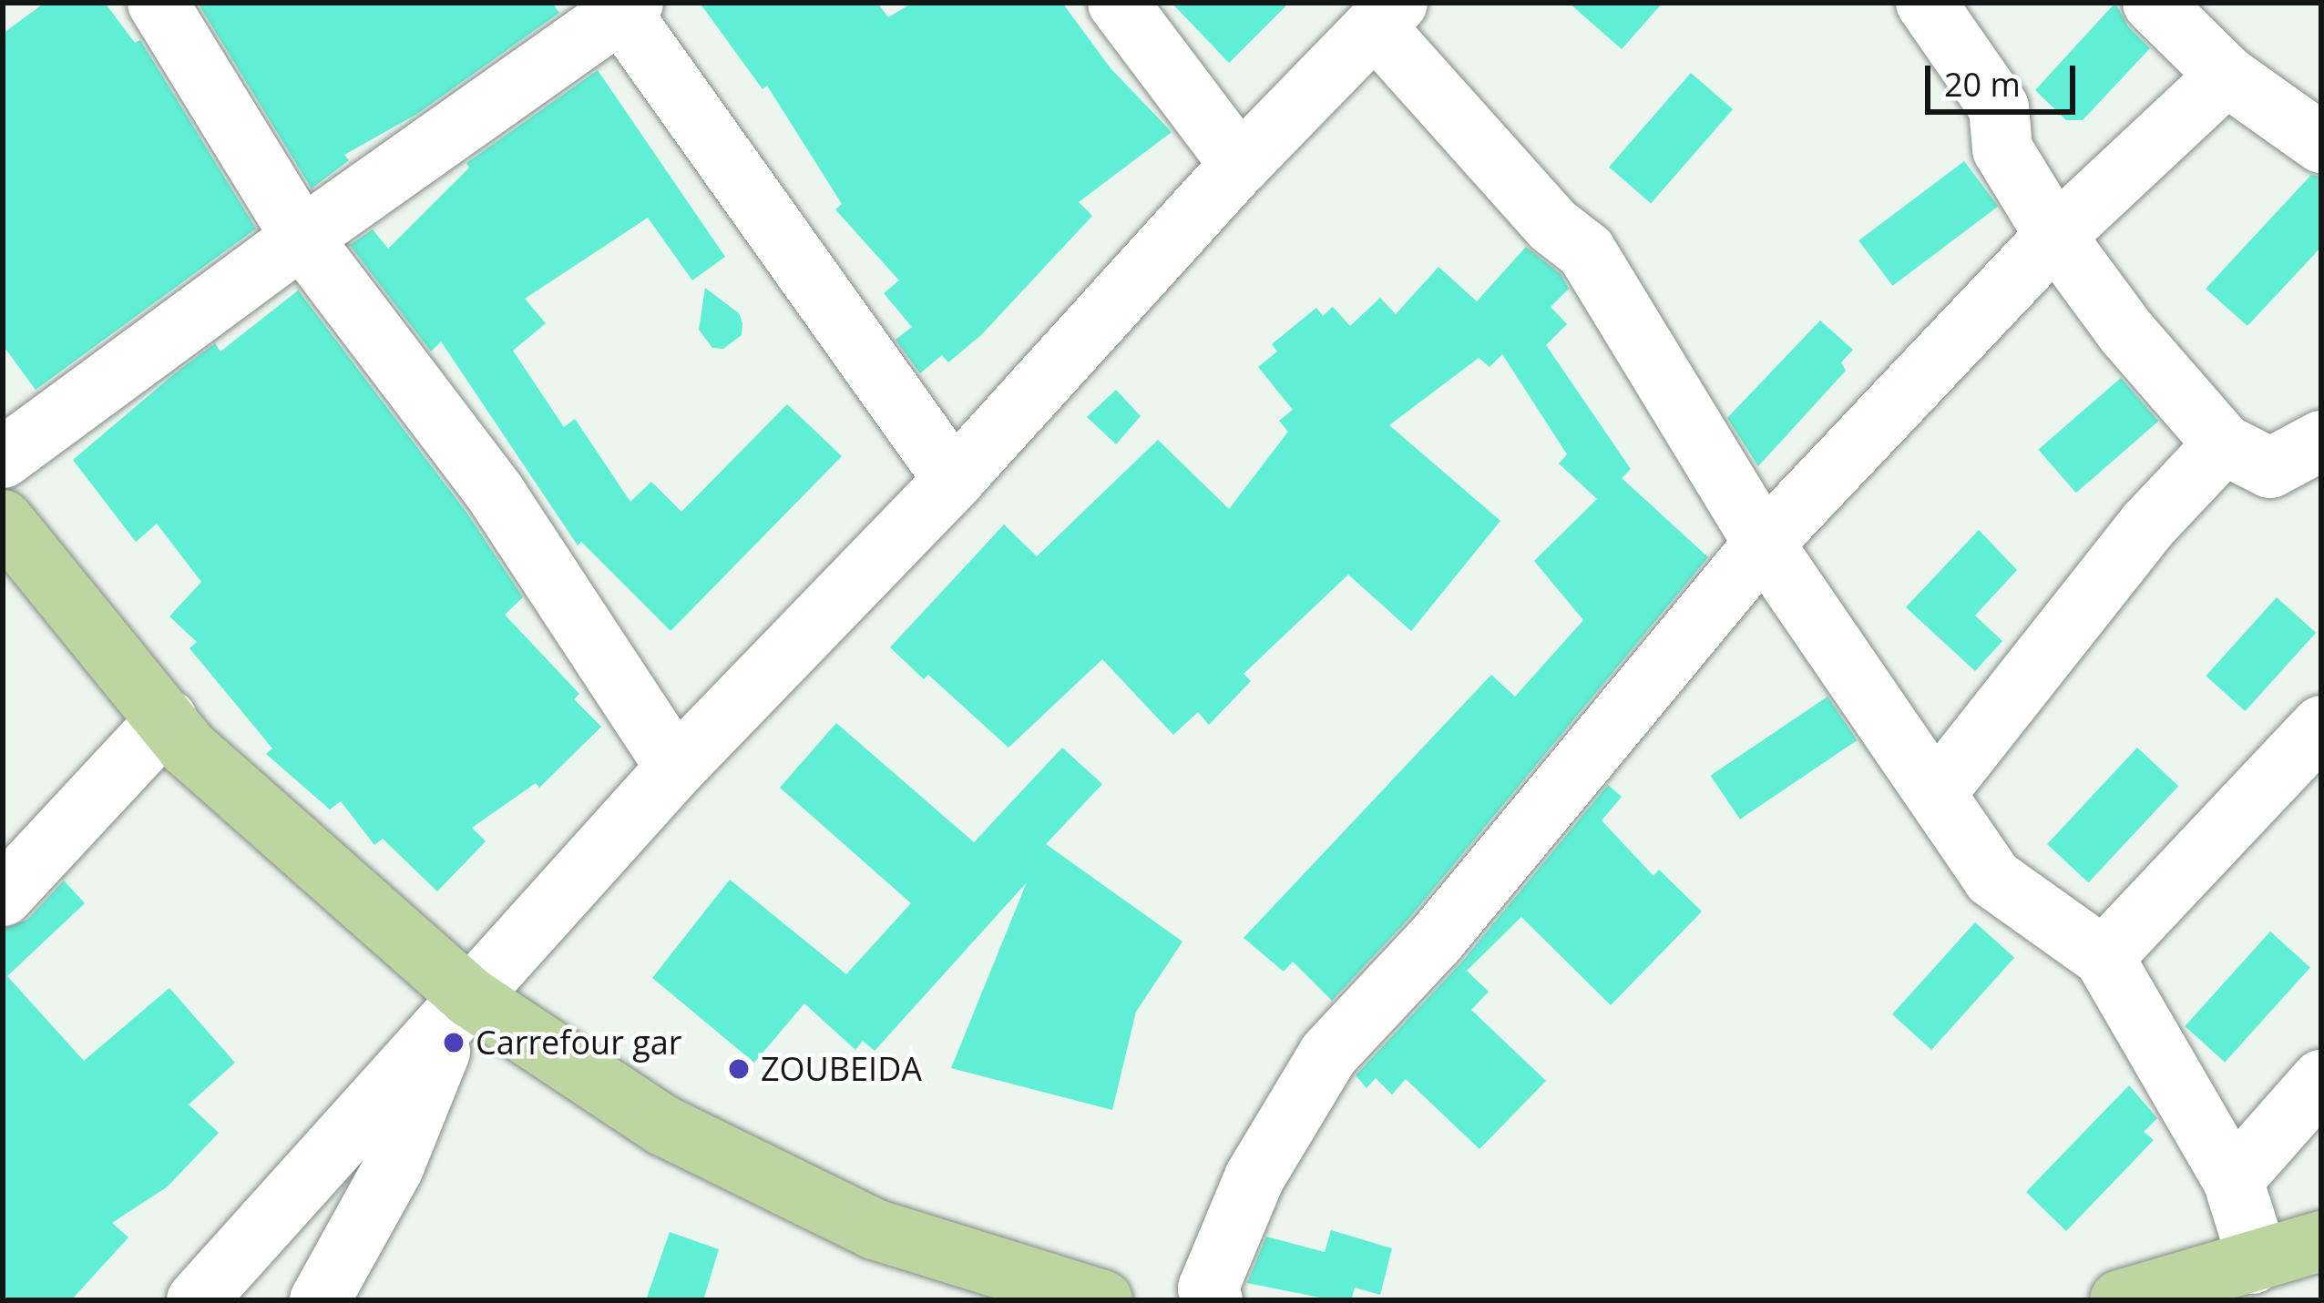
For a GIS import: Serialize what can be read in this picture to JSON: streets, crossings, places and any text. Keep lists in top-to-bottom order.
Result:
{
  "places": ["Carrefour gar", "ZOUBEIDA"],
  "scale_bar": "20 m"
}
